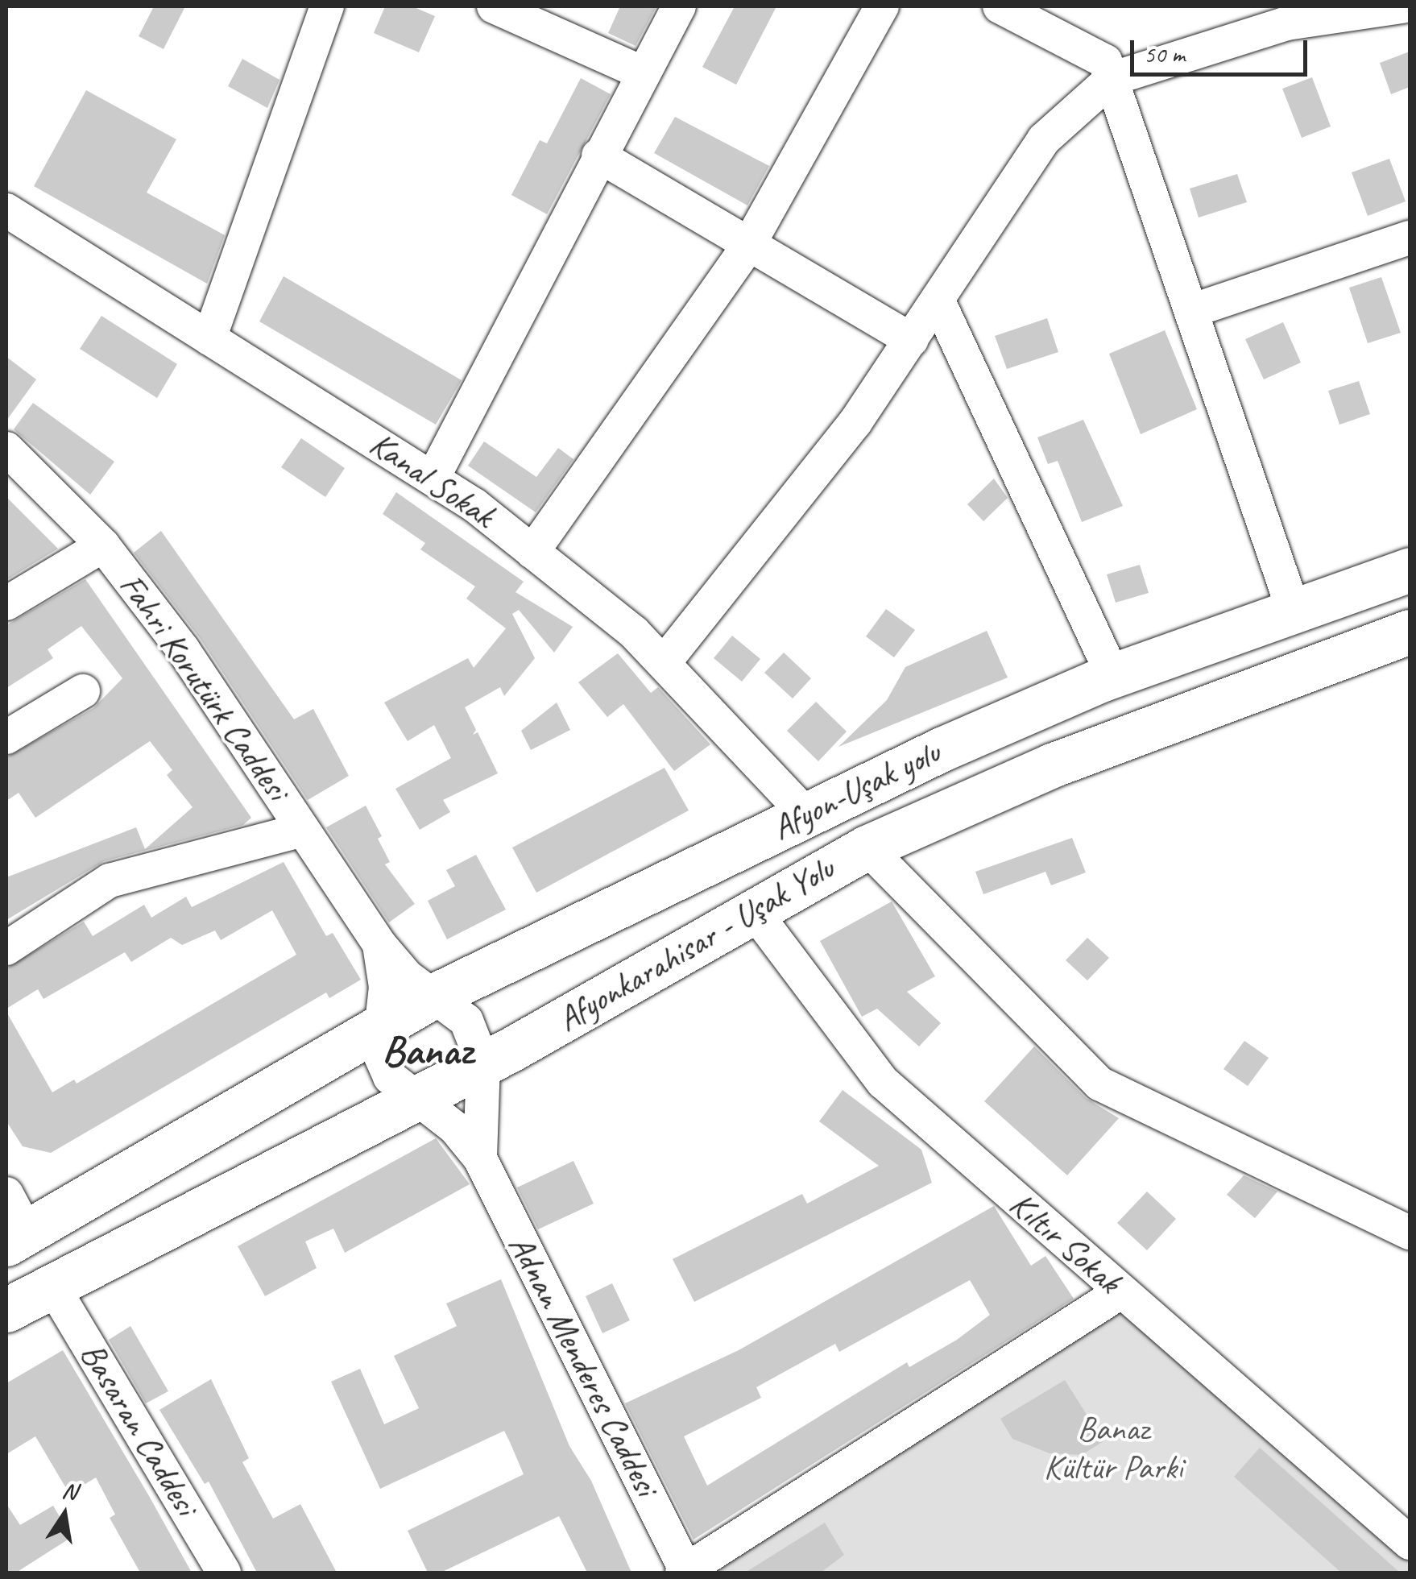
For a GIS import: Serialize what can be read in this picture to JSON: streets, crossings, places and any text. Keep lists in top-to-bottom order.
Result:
{
  "streets": {
    "highway": ["Afyon-Uşak yolu", "Afyonkarahisar - Uşak Yolu"],
    "street": [
      "Kanal Sokak",
      "Fahri Korutürk Caddesi",
      "Kıltır Sokak",
      "Adnan Menderes Caddesi",
      "Basaran Caddesi"
    ]
  },
  "crossings": [
    ["Kanal Sokak", "Afyon-Uşak yolu"],
    ["Fahri Korutürk Caddesi", "Afyon-Uşak yolu"],
    ["Fahri Korutürk Caddesi", "Afyonkarahisar - Uşak Yolu"],
    ["Fahri Korutürk Caddesi", "Adnan Menderes Caddesi"],
    ["Afyon-Uşak yolu", "Afyonkarahisar - Uşak Yolu"],
    ["Afyon-Uşak yolu", "Adnan Menderes Caddesi"],
    ["Afyonkarahisar - Uşak Yolu", "Kıltır Sokak"],
    ["Afyonkarahisar - Uşak Yolu", "Adnan Menderes Caddesi"],
    ["Afyonkarahisar - Uşak Yolu", "Basaran Caddesi"]
  ],
  "districts": ["Banaz"],
  "parks": ["Banaz Kültür Parki"],
  "scale_bar": "50 m",
  "north": "top"
}
